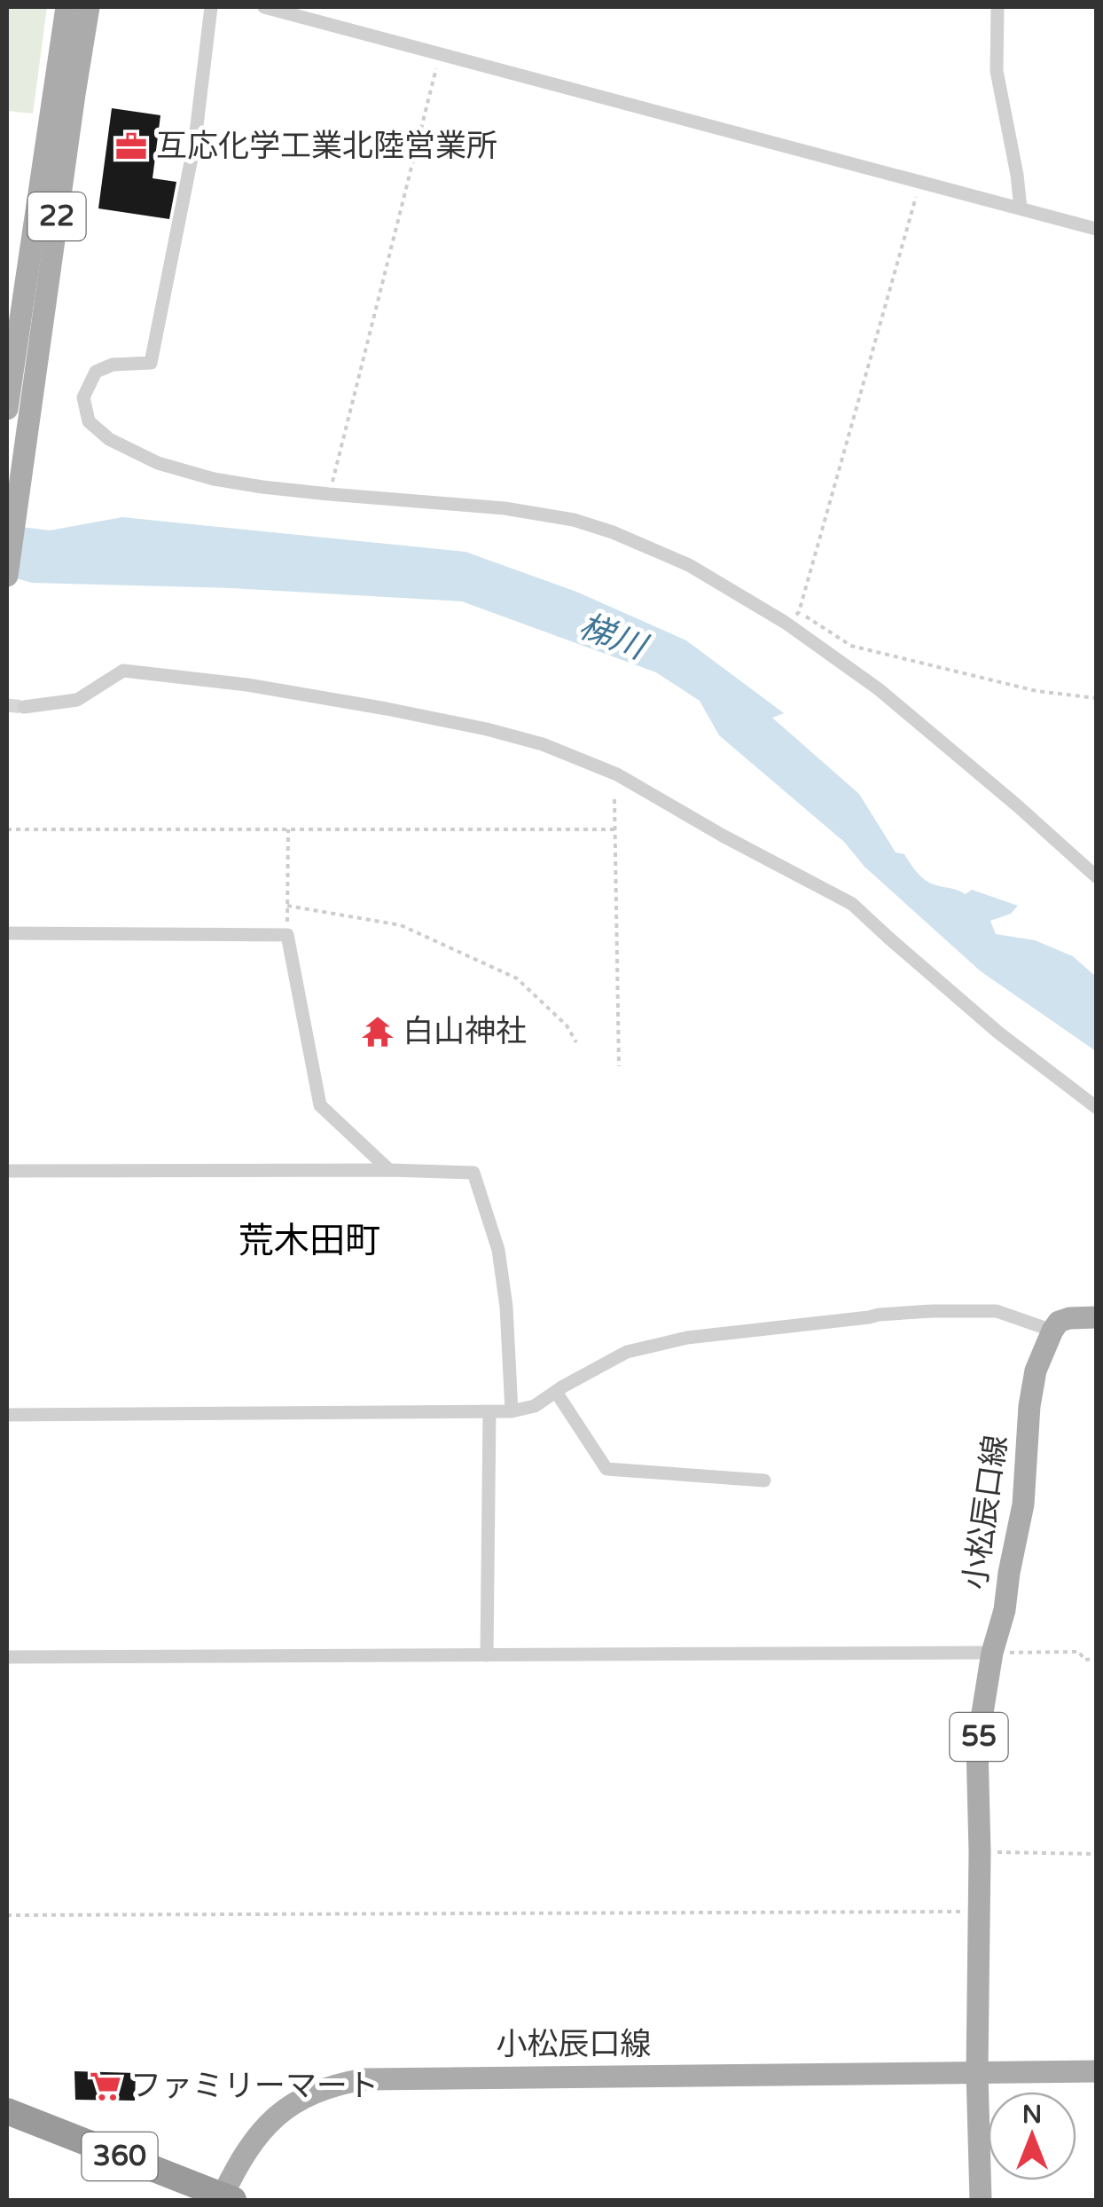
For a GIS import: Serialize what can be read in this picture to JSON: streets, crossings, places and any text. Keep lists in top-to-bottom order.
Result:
{
  "streets": {
    "highway": ["360"],
    "main road": ["22", "小松辰口線", "55"]
  },
  "crossings": [
    ["小松辰口線", "360"]
  ],
  "districts": ["荒木田町"],
  "water": ["梯川"],
  "places": {
    "office": ["互応化学工業北陸営業所"],
    "temple": ["白山神社"],
    "supermarket": ["ファミリーマート"]
  },
  "north": "top"
}
